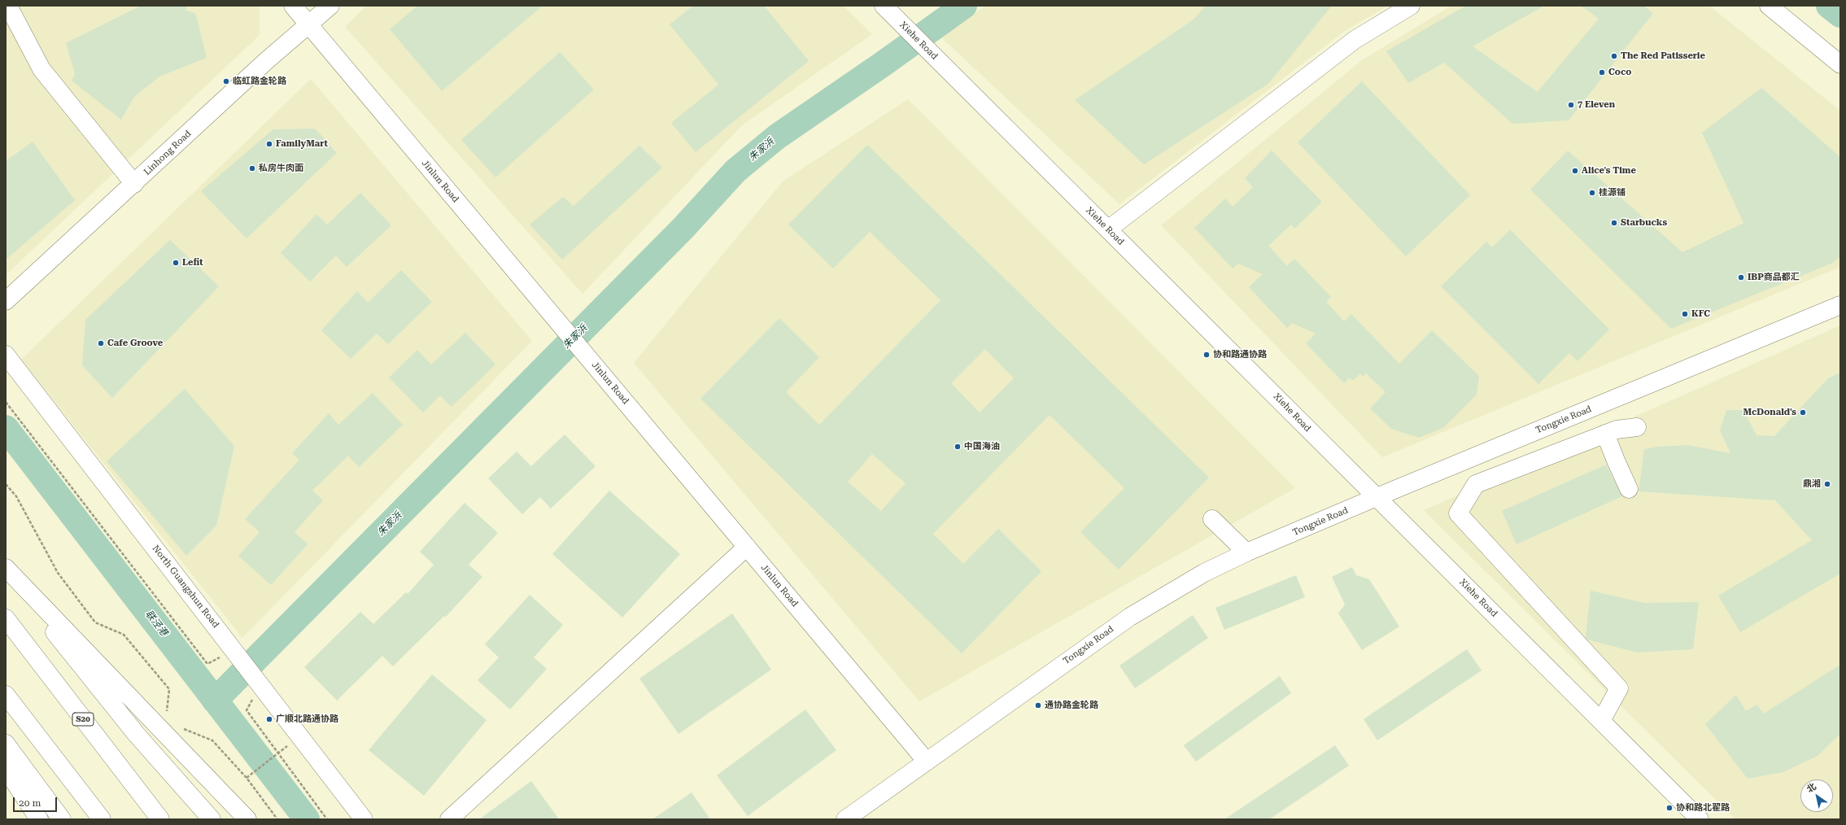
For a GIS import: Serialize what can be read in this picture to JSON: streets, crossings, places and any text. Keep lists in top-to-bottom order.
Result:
{
  "streets": {
    "main road": [
      "Xiehe Road",
      "Linhong Road",
      "Jinlun Road",
      "Tongxie Road",
      "North Guangshun Road",
      "S20"
    ]
  },
  "crossings": [
    ["Xiehe Road", "Tongxie Road"],
    ["Linhong Road", "Jinlun Road"],
    ["Jinlun Road", "Tongxie Road"]
  ],
  "water": ["朱家浜", "联泾港"],
  "places": [
    "The Red Patisserie",
    "Coco",
    "临虹路金轮路",
    "7 Eleven",
    "FamilyMart",
    "私房牛肉面",
    "Alice's Time",
    "桂源铺",
    "Starbucks",
    "Lefit",
    "IBP商品都汇",
    "KFC",
    "Cafe Groove",
    "协和路通协路",
    "McDonald's",
    "中国海油",
    "鼎湘",
    "通协路金轮路",
    "广顺北路通协路",
    "协和路北翟路"
  ],
  "scale_bar": "20 m",
  "north": "top left"
}
